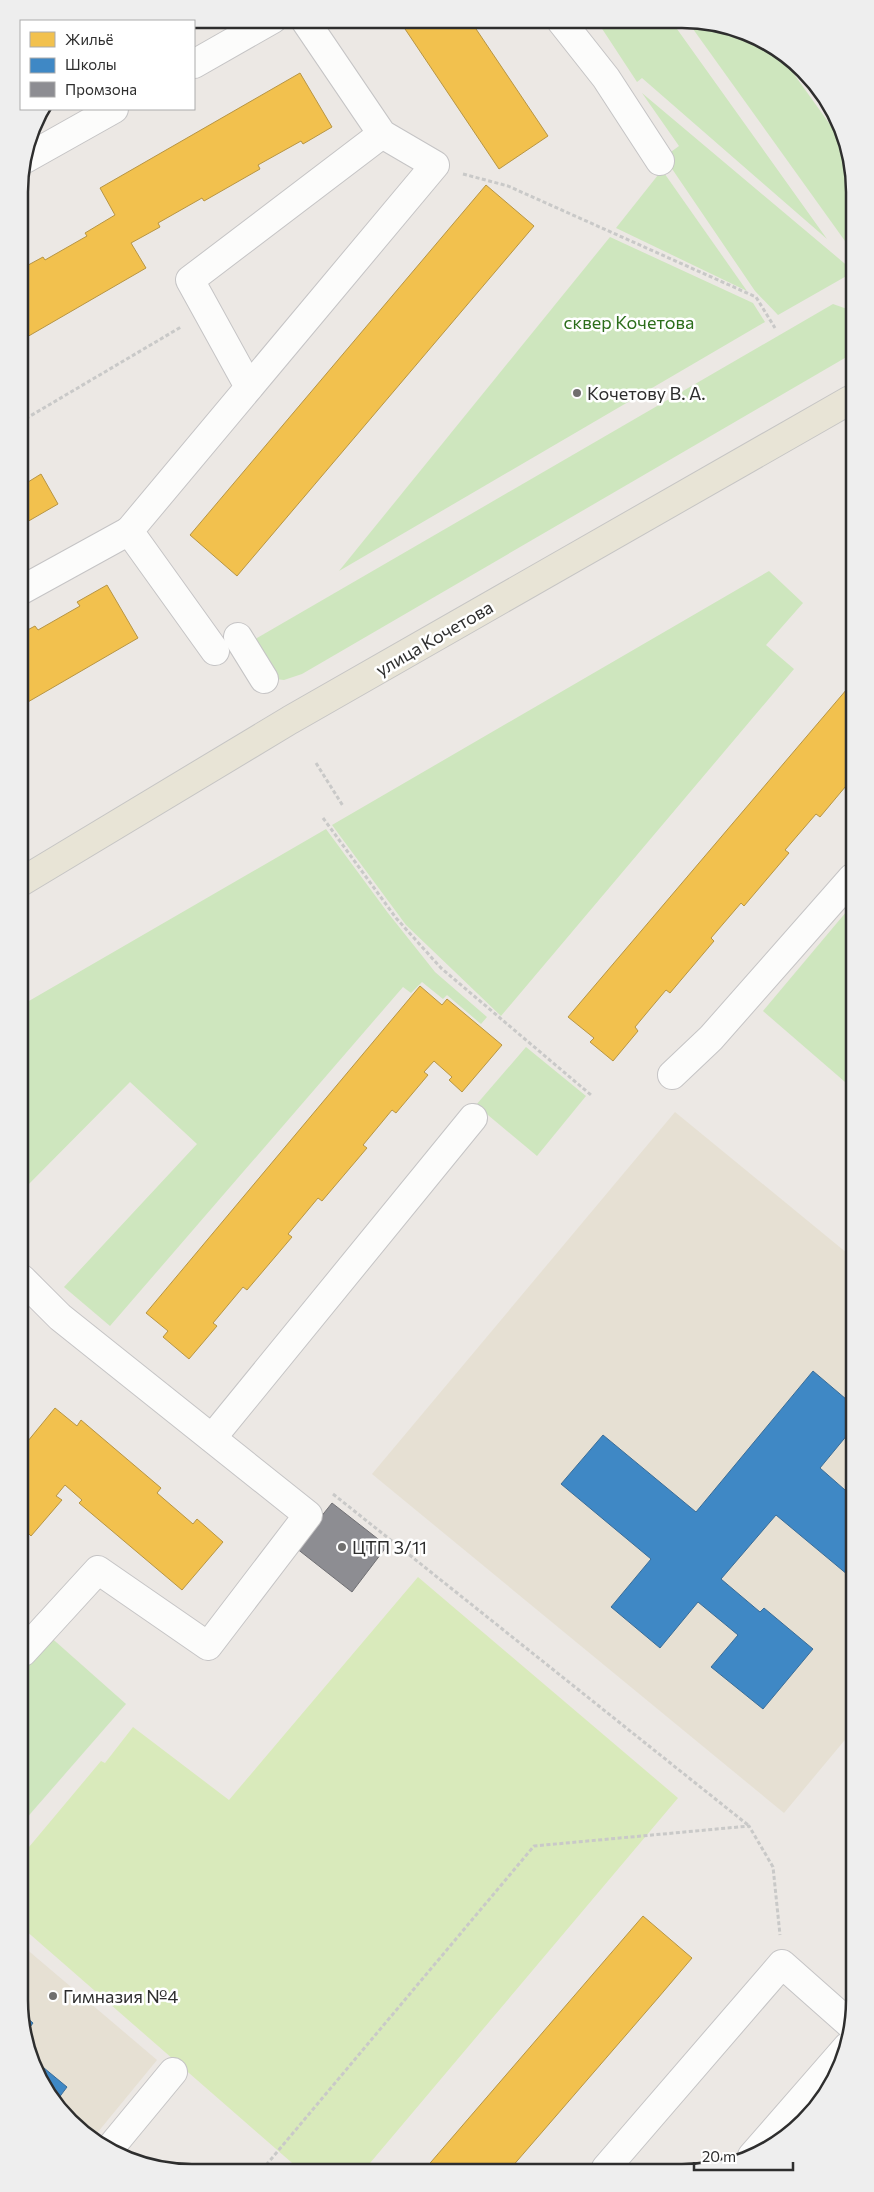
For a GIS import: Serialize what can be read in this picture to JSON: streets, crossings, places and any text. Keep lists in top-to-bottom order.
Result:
{
  "streets": {
    "main road": ["улица Кочетова"]
  },
  "parks": ["сквер Кочетова"],
  "places": ["Кочетову В. А.", "ЦТП 3/11", "Гимназия №4"],
  "legend": ["Жильё", "Школы", "Промзона"],
  "scale_bar": "20 m"
}
